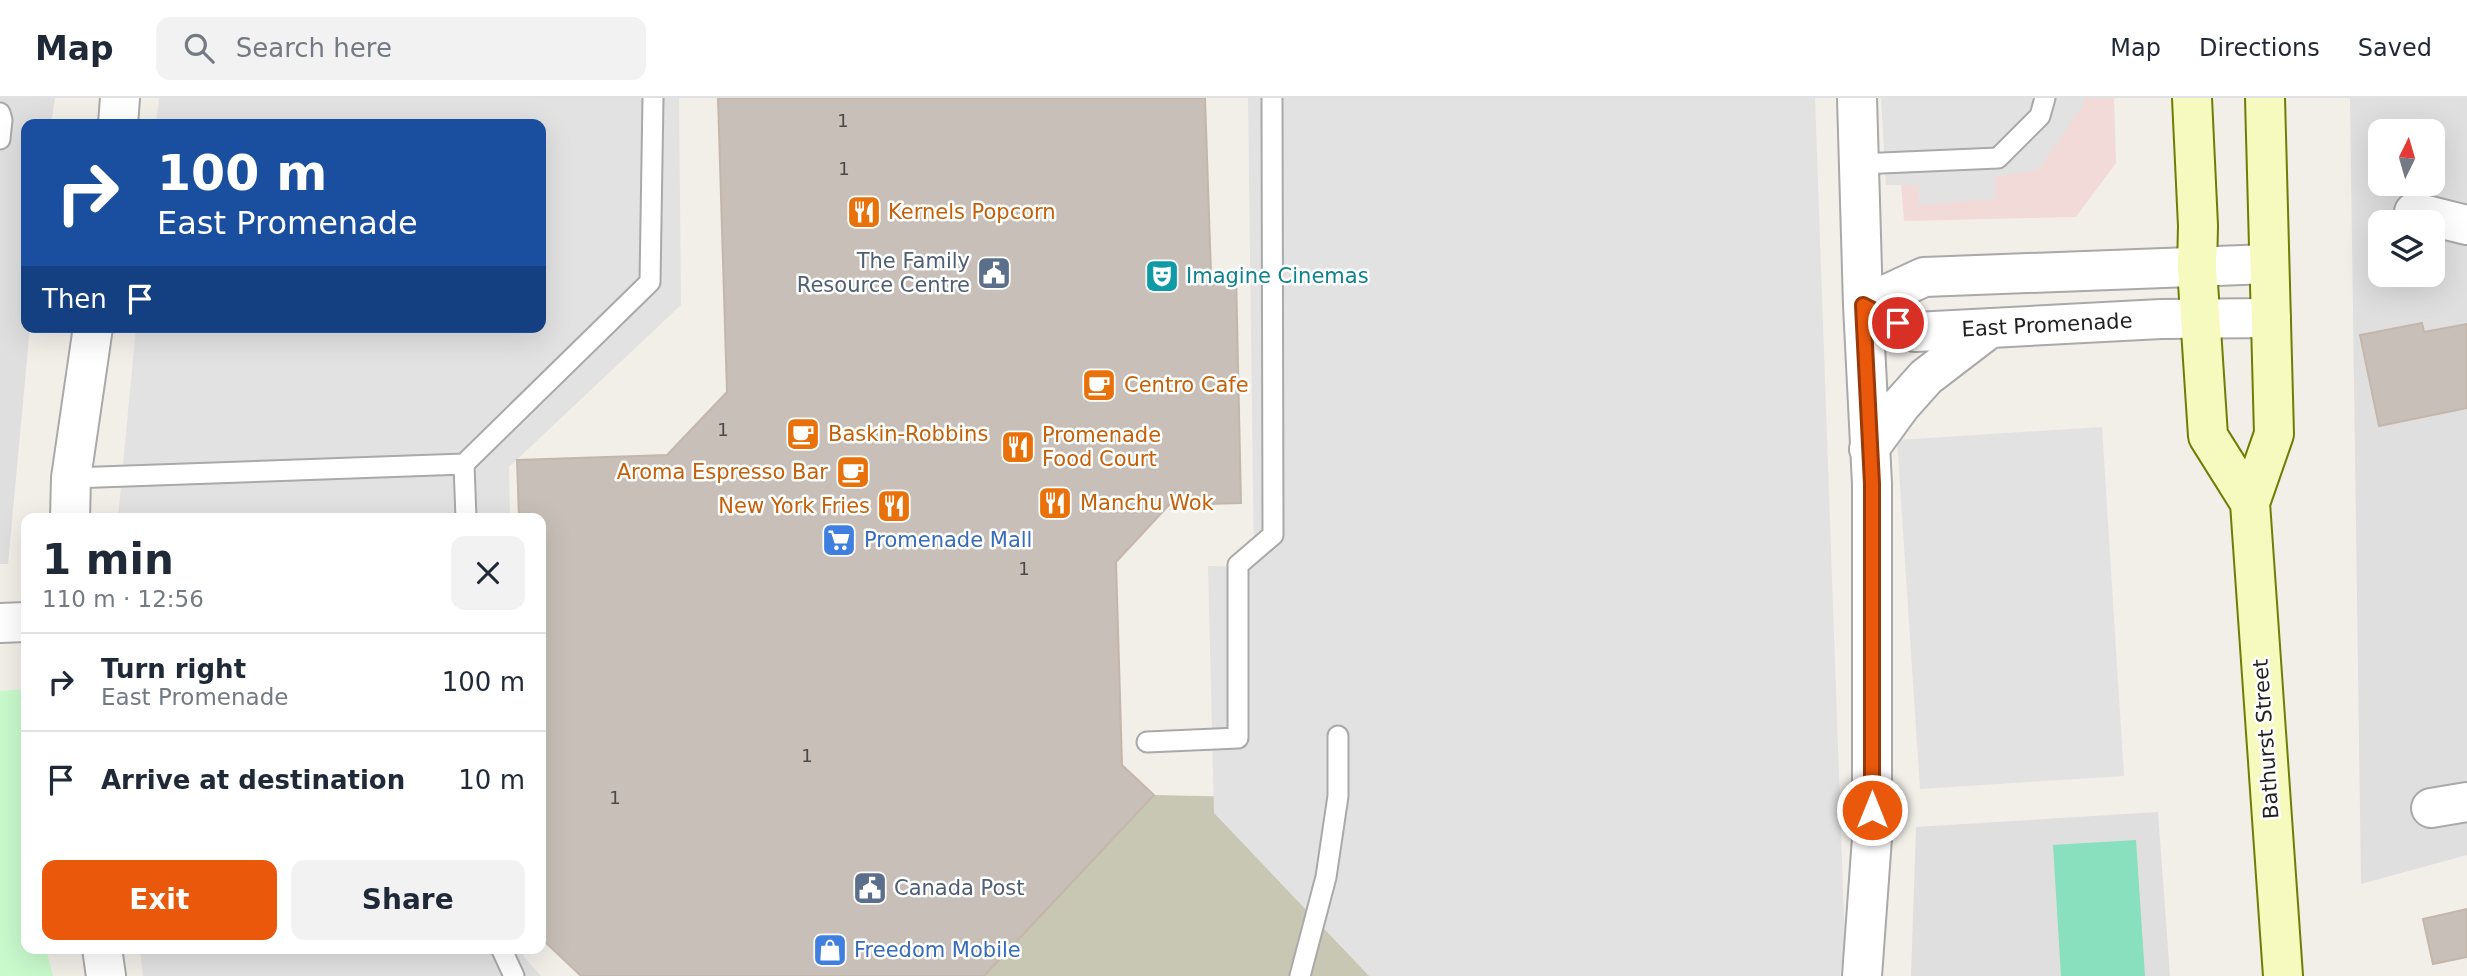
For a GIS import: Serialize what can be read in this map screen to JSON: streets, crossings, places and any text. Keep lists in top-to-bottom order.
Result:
{
  "streets": {
    "main road": ["Bathurst Street"],
    "street": ["East Promenade"]
  },
  "crossings": [
    ["East Promenade", "Bathurst Street"]
  ],
  "places": {
    "restaurant": [
      "Kernels Popcorn",
      "Promenade Food Court",
      "Manchu Wok",
      "New York Fries"
    ],
    "public building": ["The Family Resource Centre", "Canada Post"],
    "theatre": ["Imagine Cinemas"],
    "cafe": ["Centro Cafe", "Baskin-Robbins", "Aroma Espresso Bar"],
    "supermarket": ["Promenade Mall"],
    "shop": ["Freedom Mobile"]
  },
  "house_numbers": [
    "1",
    "1",
    "1",
    "1",
    "1",
    "1"
  ],
  "north": "top",
  "page": {
    "header": "Map",
    "search": "Search here",
    "nav": ["Map", "Directions", "Saved"],
    "turn": ["100 m", "East Promenade"],
    "then": "Then",
    "heading": ["1 min", "110 m · 12:56"],
    "list": [
      {
        "name": "Turn right",
        "note": "East Promenade",
        "value": "100 m"
      },
      {
        "name": "Arrive at destination",
        "value": "10 m"
      }
    ],
    "buttons": ["Exit", "Share"]
  }
}
